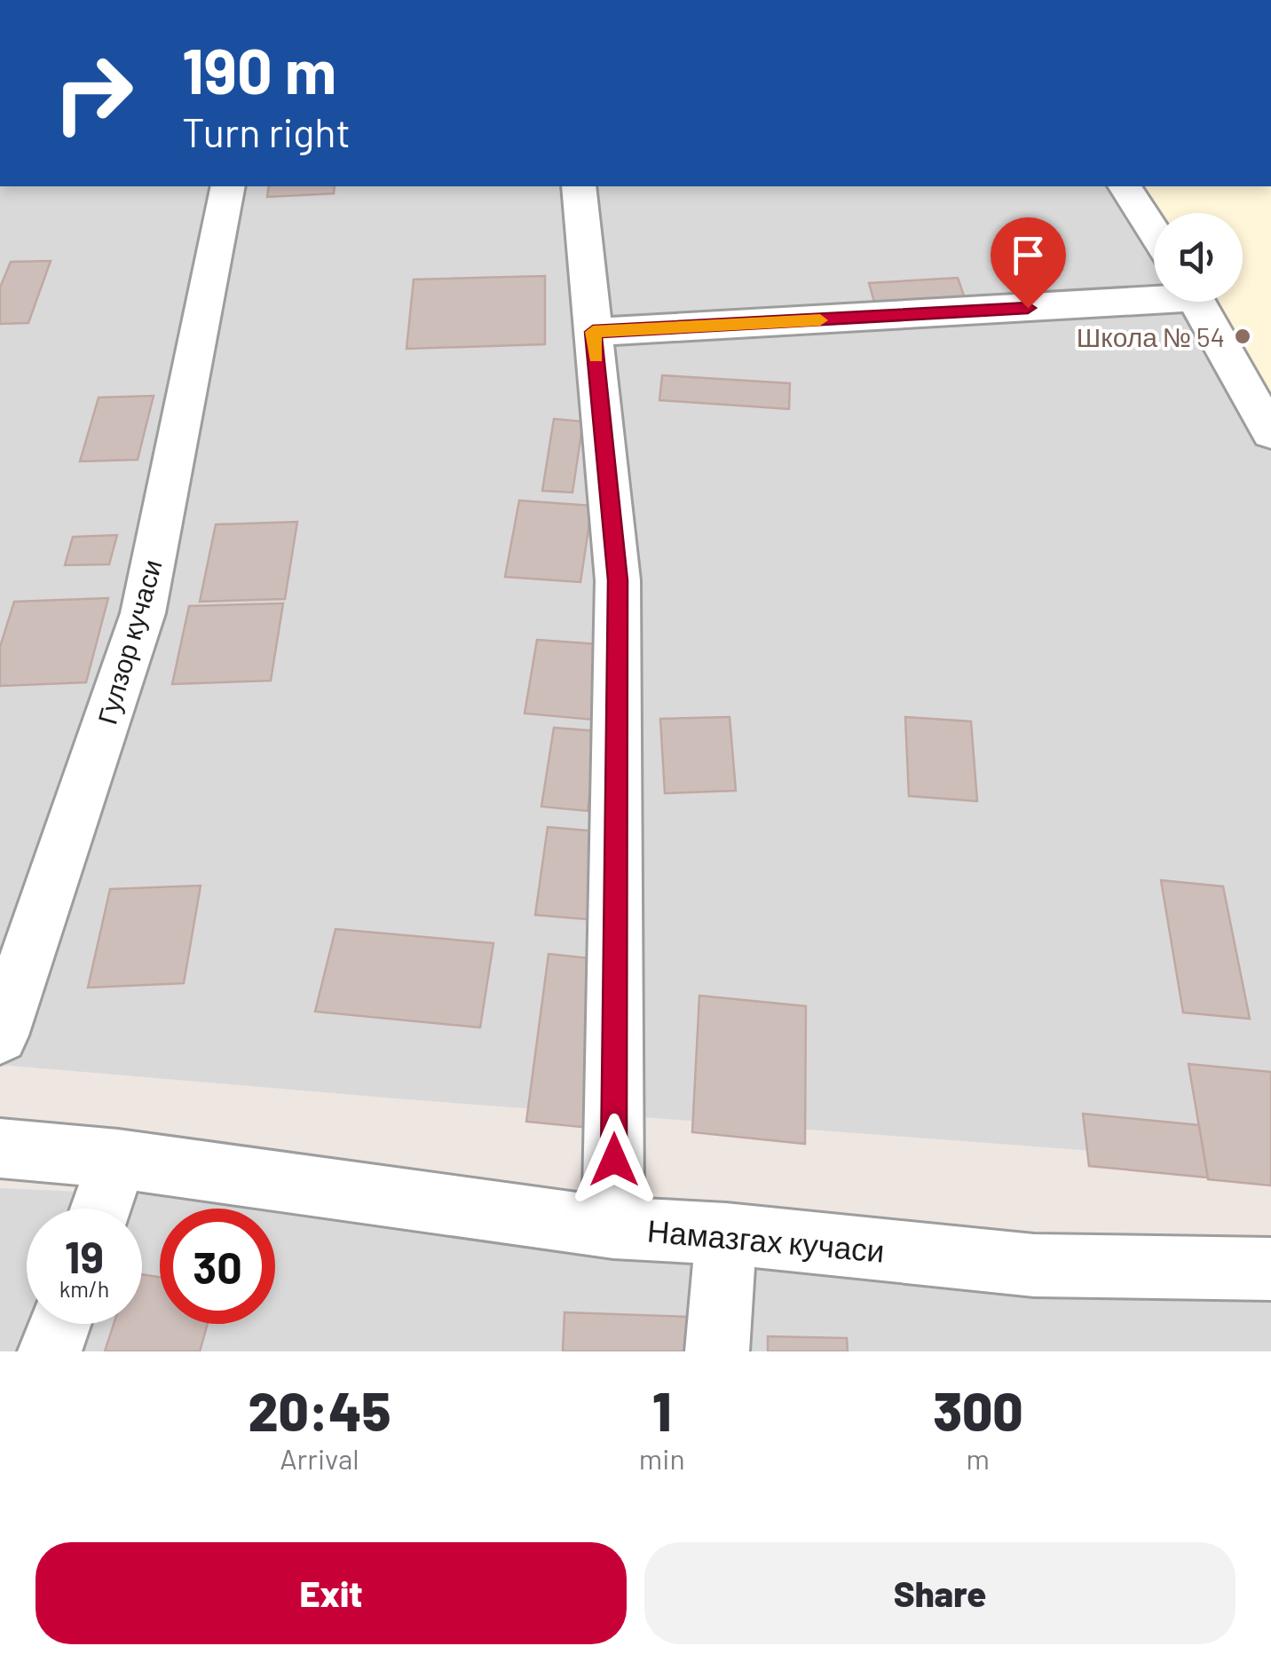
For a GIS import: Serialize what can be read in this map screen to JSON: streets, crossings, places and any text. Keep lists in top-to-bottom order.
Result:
{
  "streets": {
    "street": ["Гулзор кучаси", "Намазгах кучаси"]
  },
  "places": ["Школа № 54"],
  "page": {
    "turn": ["190 m", "Turn right"],
    "speed": "19 km/h",
    "limit": "30",
    "eta": [
      "20:45",
      "Arrival",
      "1",
      "min",
      "300",
      "m"
    ],
    "buttons": ["Exit", "Share"]
  }
}
